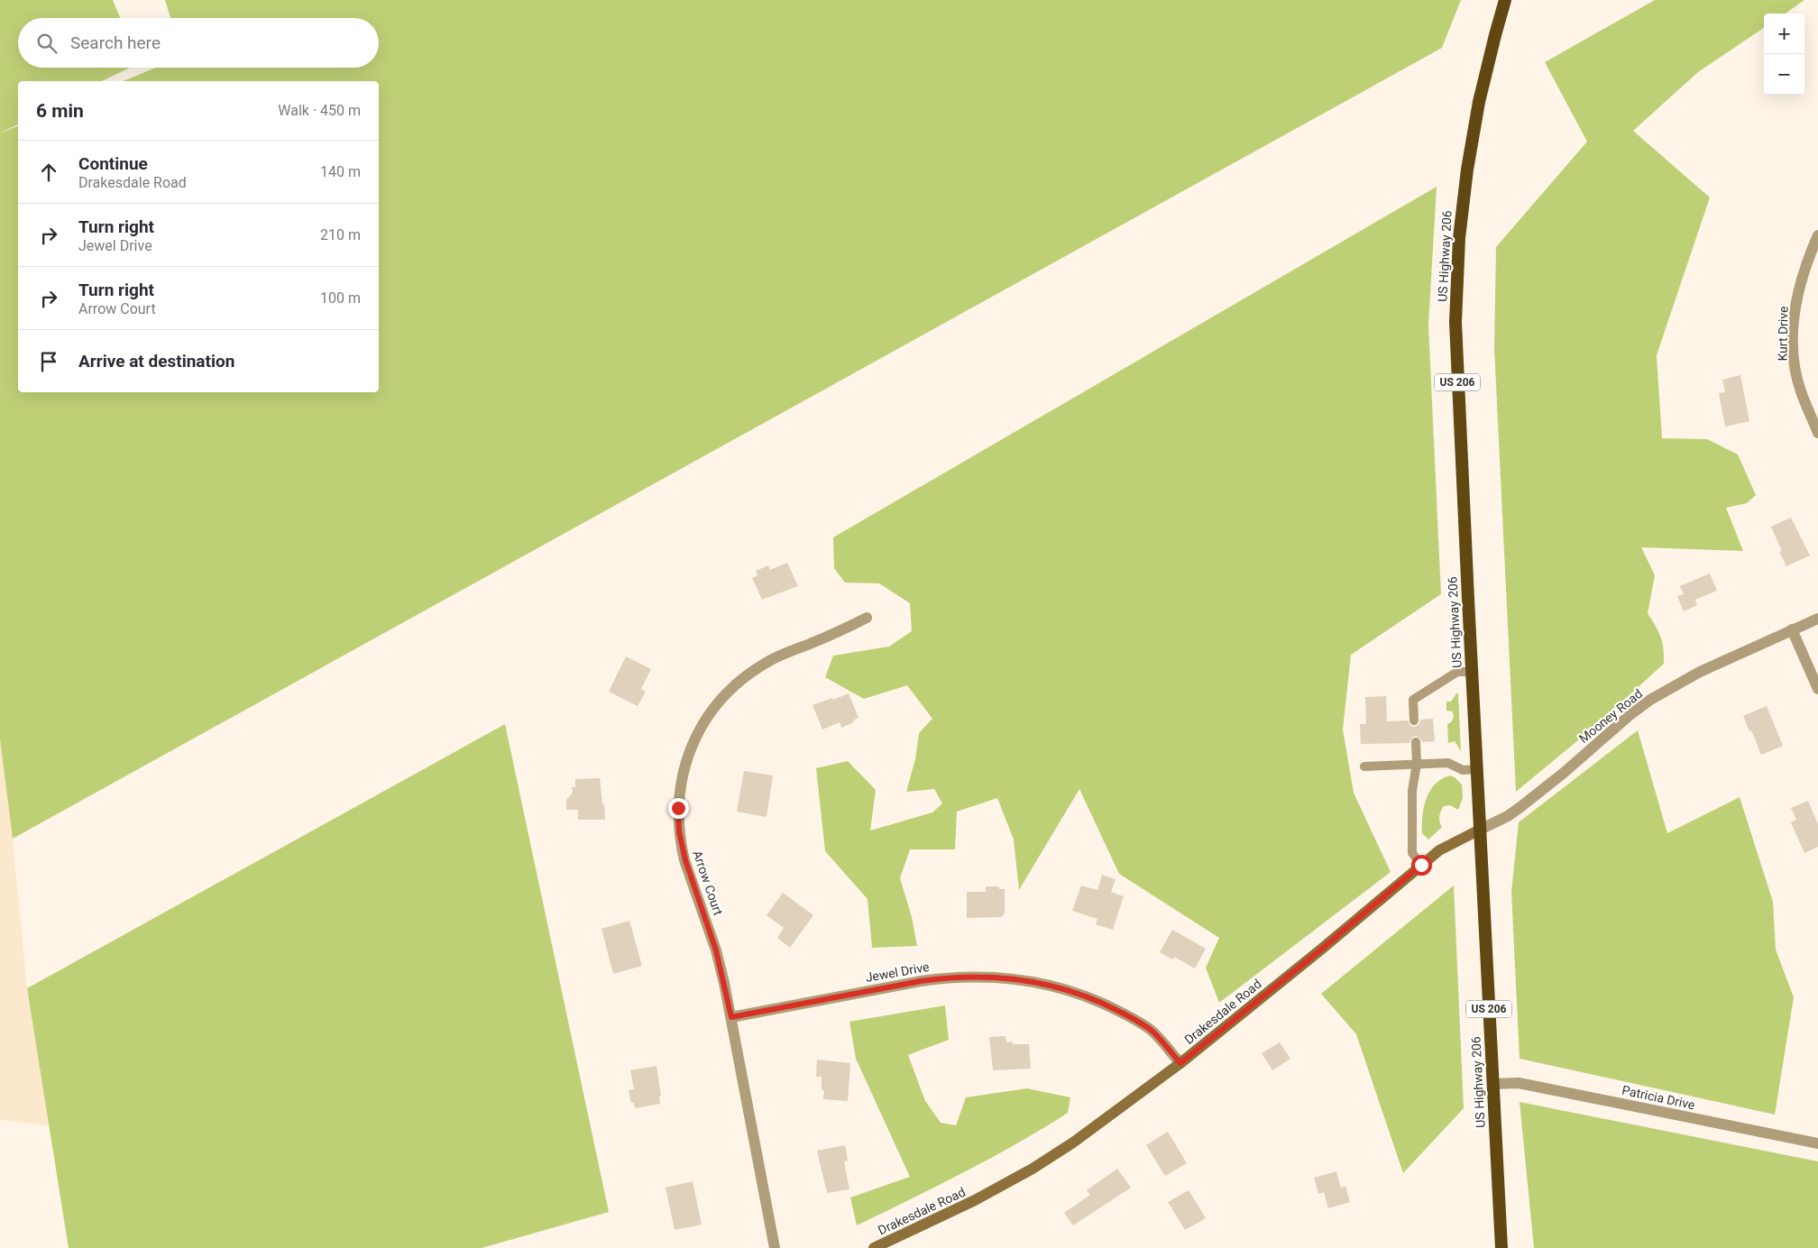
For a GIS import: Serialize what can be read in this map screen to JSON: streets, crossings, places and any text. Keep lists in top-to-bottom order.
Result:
{
  "streets": {
    "highway": ["US Highway 206", "US 206"],
    "main road": ["Drakesdale Road"],
    "street": [
      "Kurt Drive",
      "Mooney Road",
      "Arrow Court",
      "Jewel Drive",
      "Patricia Drive"
    ]
  },
  "crossings": [
    ["US Highway 206", "Mooney Road"],
    ["US Highway 206", "Drakesdale Road"],
    ["US Highway 206", "Patricia Drive"],
    ["Mooney Road", "Drakesdale Road"],
    ["Arrow Court", "Jewel Drive"],
    ["Jewel Drive", "Drakesdale Road"]
  ],
  "page": {
    "map_buttons": ["+", "−"],
    "search": "Search here",
    "heading": ["6 min", "Walk · 450 m"],
    "list": [
      ["Continue", "Drakesdale Road", "140 m"],
      ["Turn right", "Jewel Drive", "210 m"],
      ["Turn right", "Arrow Court", "100 m"],
      "Arrive at destination"
    ]
  }
}
